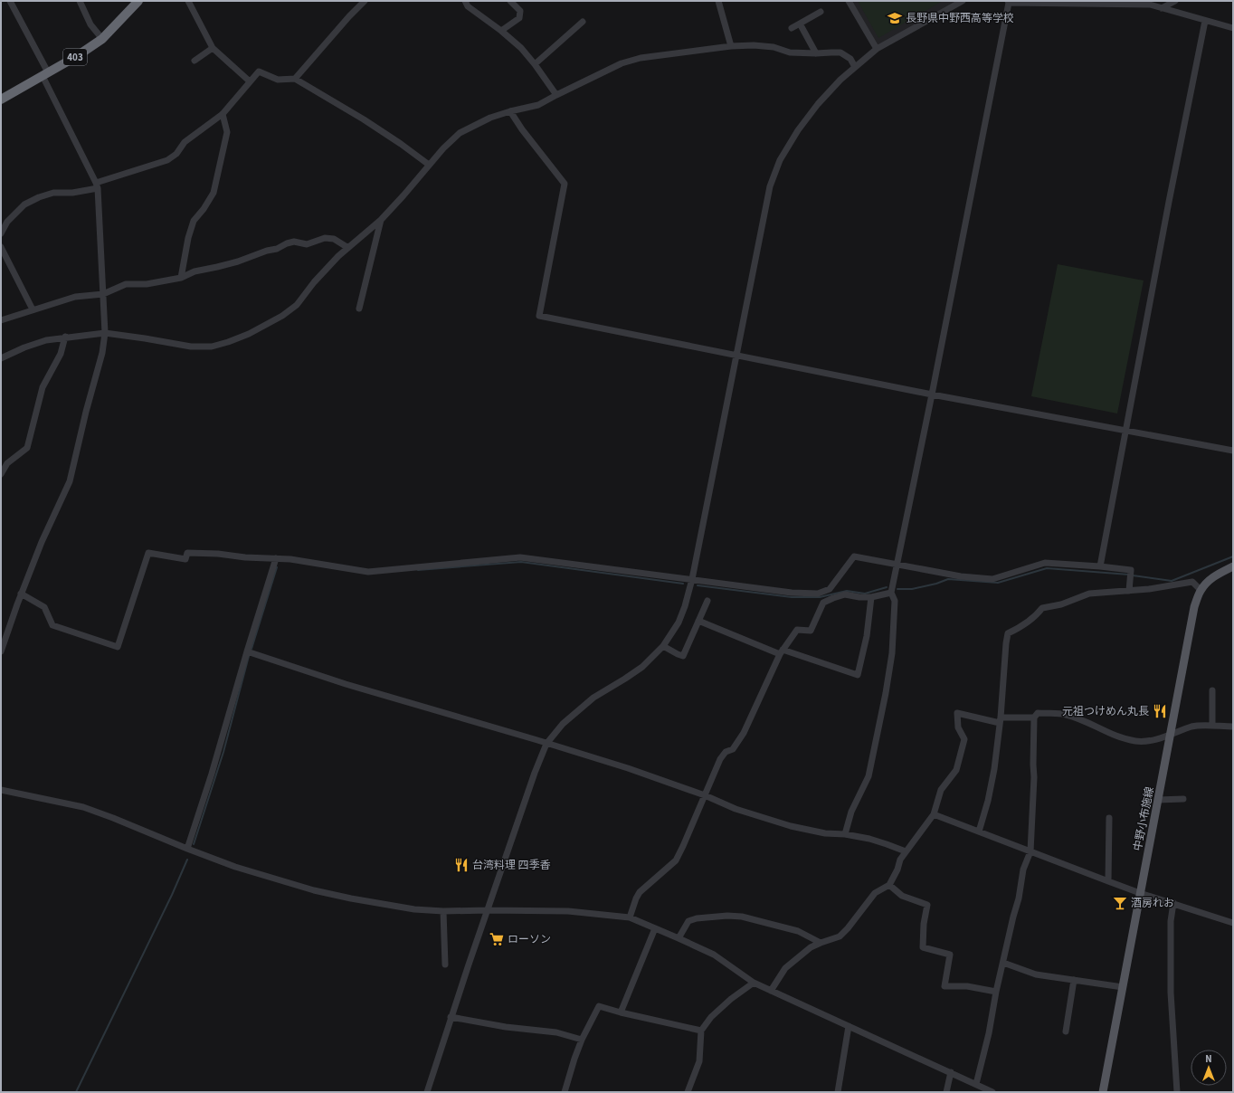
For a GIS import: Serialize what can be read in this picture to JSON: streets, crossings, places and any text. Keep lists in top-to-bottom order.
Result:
{
  "streets": {
    "highway": ["403"],
    "main road": ["中野小布施線"]
  },
  "places": {
    "school or university": ["長野県中野西高等学校"],
    "restaurant": ["元祖つけめん丸長", "台湾料理 四季香"],
    "bar": ["酒房れお"],
    "supermarket": ["ローソン"]
  },
  "north": "top"
}
